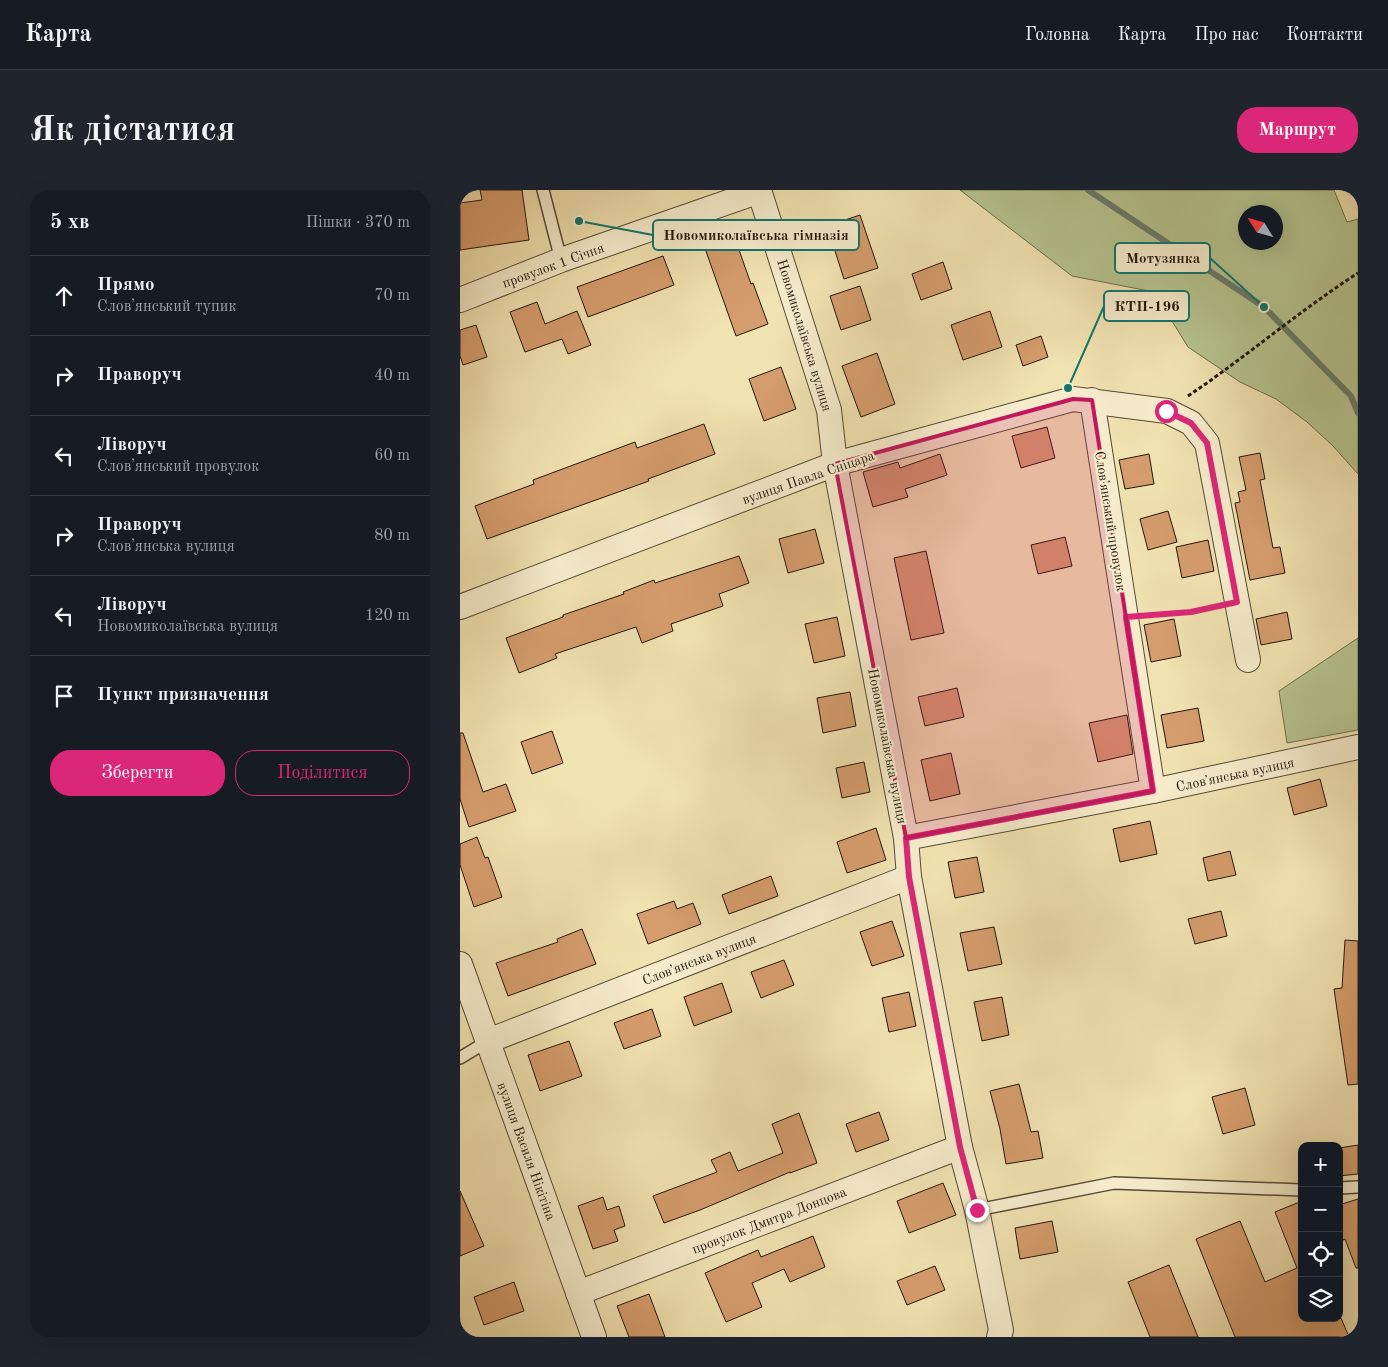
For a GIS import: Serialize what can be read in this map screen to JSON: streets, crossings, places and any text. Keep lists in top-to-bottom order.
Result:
{
  "streets": {
    "street": [
      "провулок 1 Січня",
      "Новомиколаївська вулиця",
      "вулиця Павла Сніцара",
      "Словʼянський провулок",
      "Словʼянська вулиця",
      "вулиця Василя Нікітіна",
      "провулок Дмитра Донцова"
    ]
  },
  "crossings": [
    ["провулок 1 Січня", "Новомиколаївська вулиця"],
    ["Новомиколаївська вулиця", "вулиця Павла Сніцара"],
    ["Новомиколаївська вулиця", "Словʼянська вулиця"],
    ["Новомиколаївська вулиця", "провулок Дмитра Донцова"],
    ["вулиця Павла Сніцара", "Словʼянський провулок"],
    ["Словʼянський провулок", "Словʼянська вулиця"],
    ["Словʼянська вулиця", "вулиця Василя Нікітіна"],
    ["вулиця Василя Нікітіна", "провулок Дмитра Донцова"]
  ],
  "places": ["Новомиколаївська гімназія", "Мотузянка", "КТП-196"],
  "north": "top left",
  "page": {
    "header": "Карта",
    "nav": [
      "Головна",
      "Карта",
      "Про нас",
      "Контакти"
    ],
    "buttons": [
      "Маршрут",
      ["Зберегти", "Поділитися"]
    ],
    "title": "Як дістатися",
    "heading": ["5 хв", "Пішки · 370 m"],
    "list": [
      ["Прямо", "Словʼянський тупик", "70 m"],
      ["Праворуч", "40 m"],
      ["Ліворуч", "Словʼянський провулок", "60 m"],
      ["Праворуч", "Словʼянська вулиця", "80 m"],
      ["Ліворуч", "Новомиколаївська вулиця", "120 m"],
      "Пункт призначення"
    ],
    "map_buttons": ["+", "−"]
  }
}
